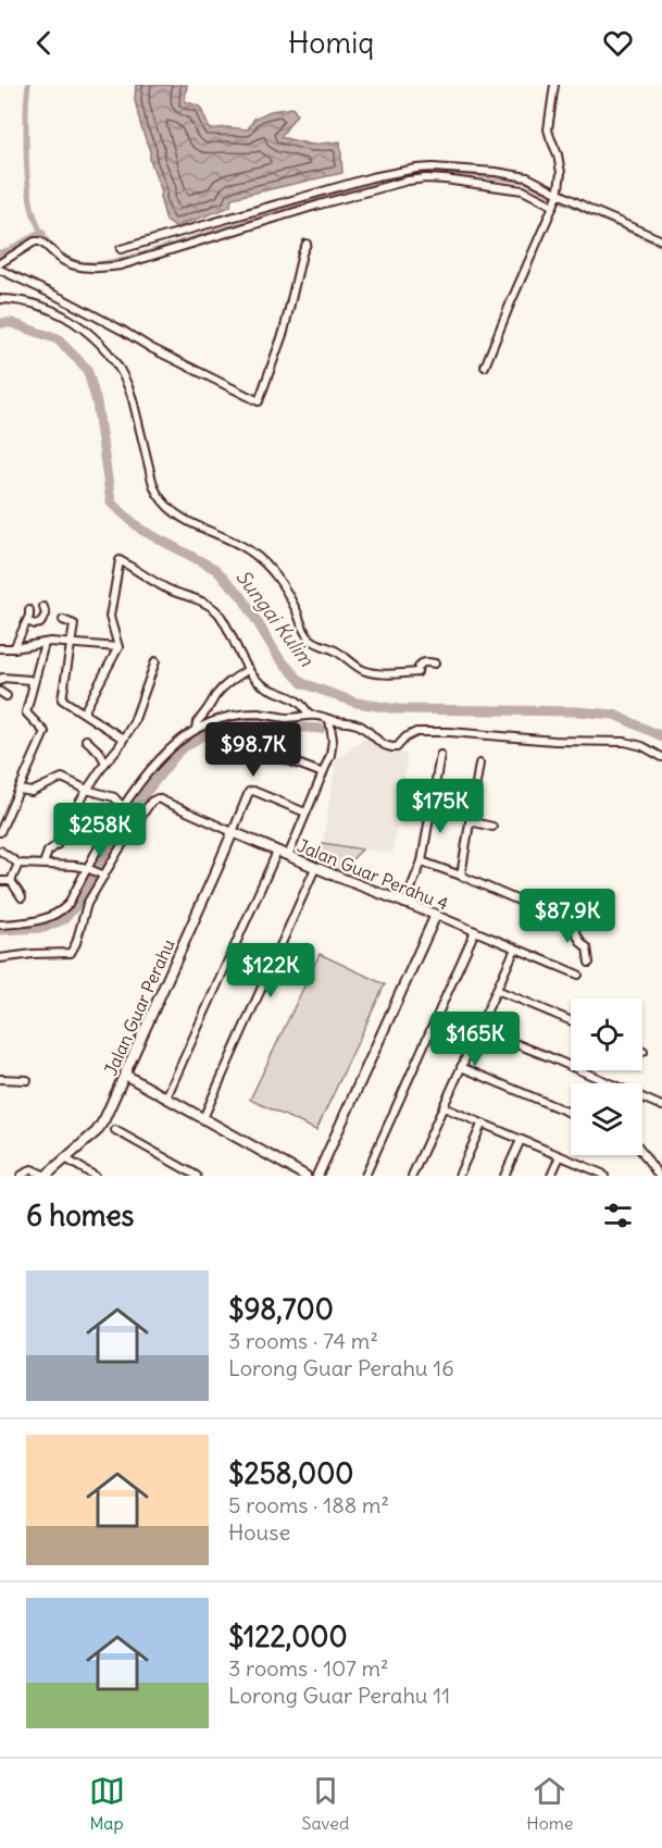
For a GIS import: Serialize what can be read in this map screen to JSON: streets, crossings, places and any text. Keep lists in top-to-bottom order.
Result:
{
  "streets": {
    "street": ["Jalan Guar Perahu 4", "Jalan Guar Perahu"]
  },
  "crossings": [
    ["Jalan Guar Perahu 4", "Jalan Guar Perahu"]
  ],
  "water": ["Sungai Kulim"],
  "page": {
    "header": "Homiq",
    "price": [
      "$98.7K",
      "$175K",
      "$258K",
      "$87.9K",
      "$122K",
      "$165K"
    ],
    "heading": "6 homes",
    "list": [
      {
        "name": "$98,700",
        "note": "3 rooms · 74 m² · Lorong Guar Perahu 16"
      },
      {
        "name": "$258,000",
        "note": "5 rooms · 188 m² · House"
      },
      {
        "name": "$122,000",
        "note": "3 rooms · 107 m² · Lorong Guar Perahu 11"
      }
    ],
    "tabs": ["Map", "Saved", "Home"]
  }
}
